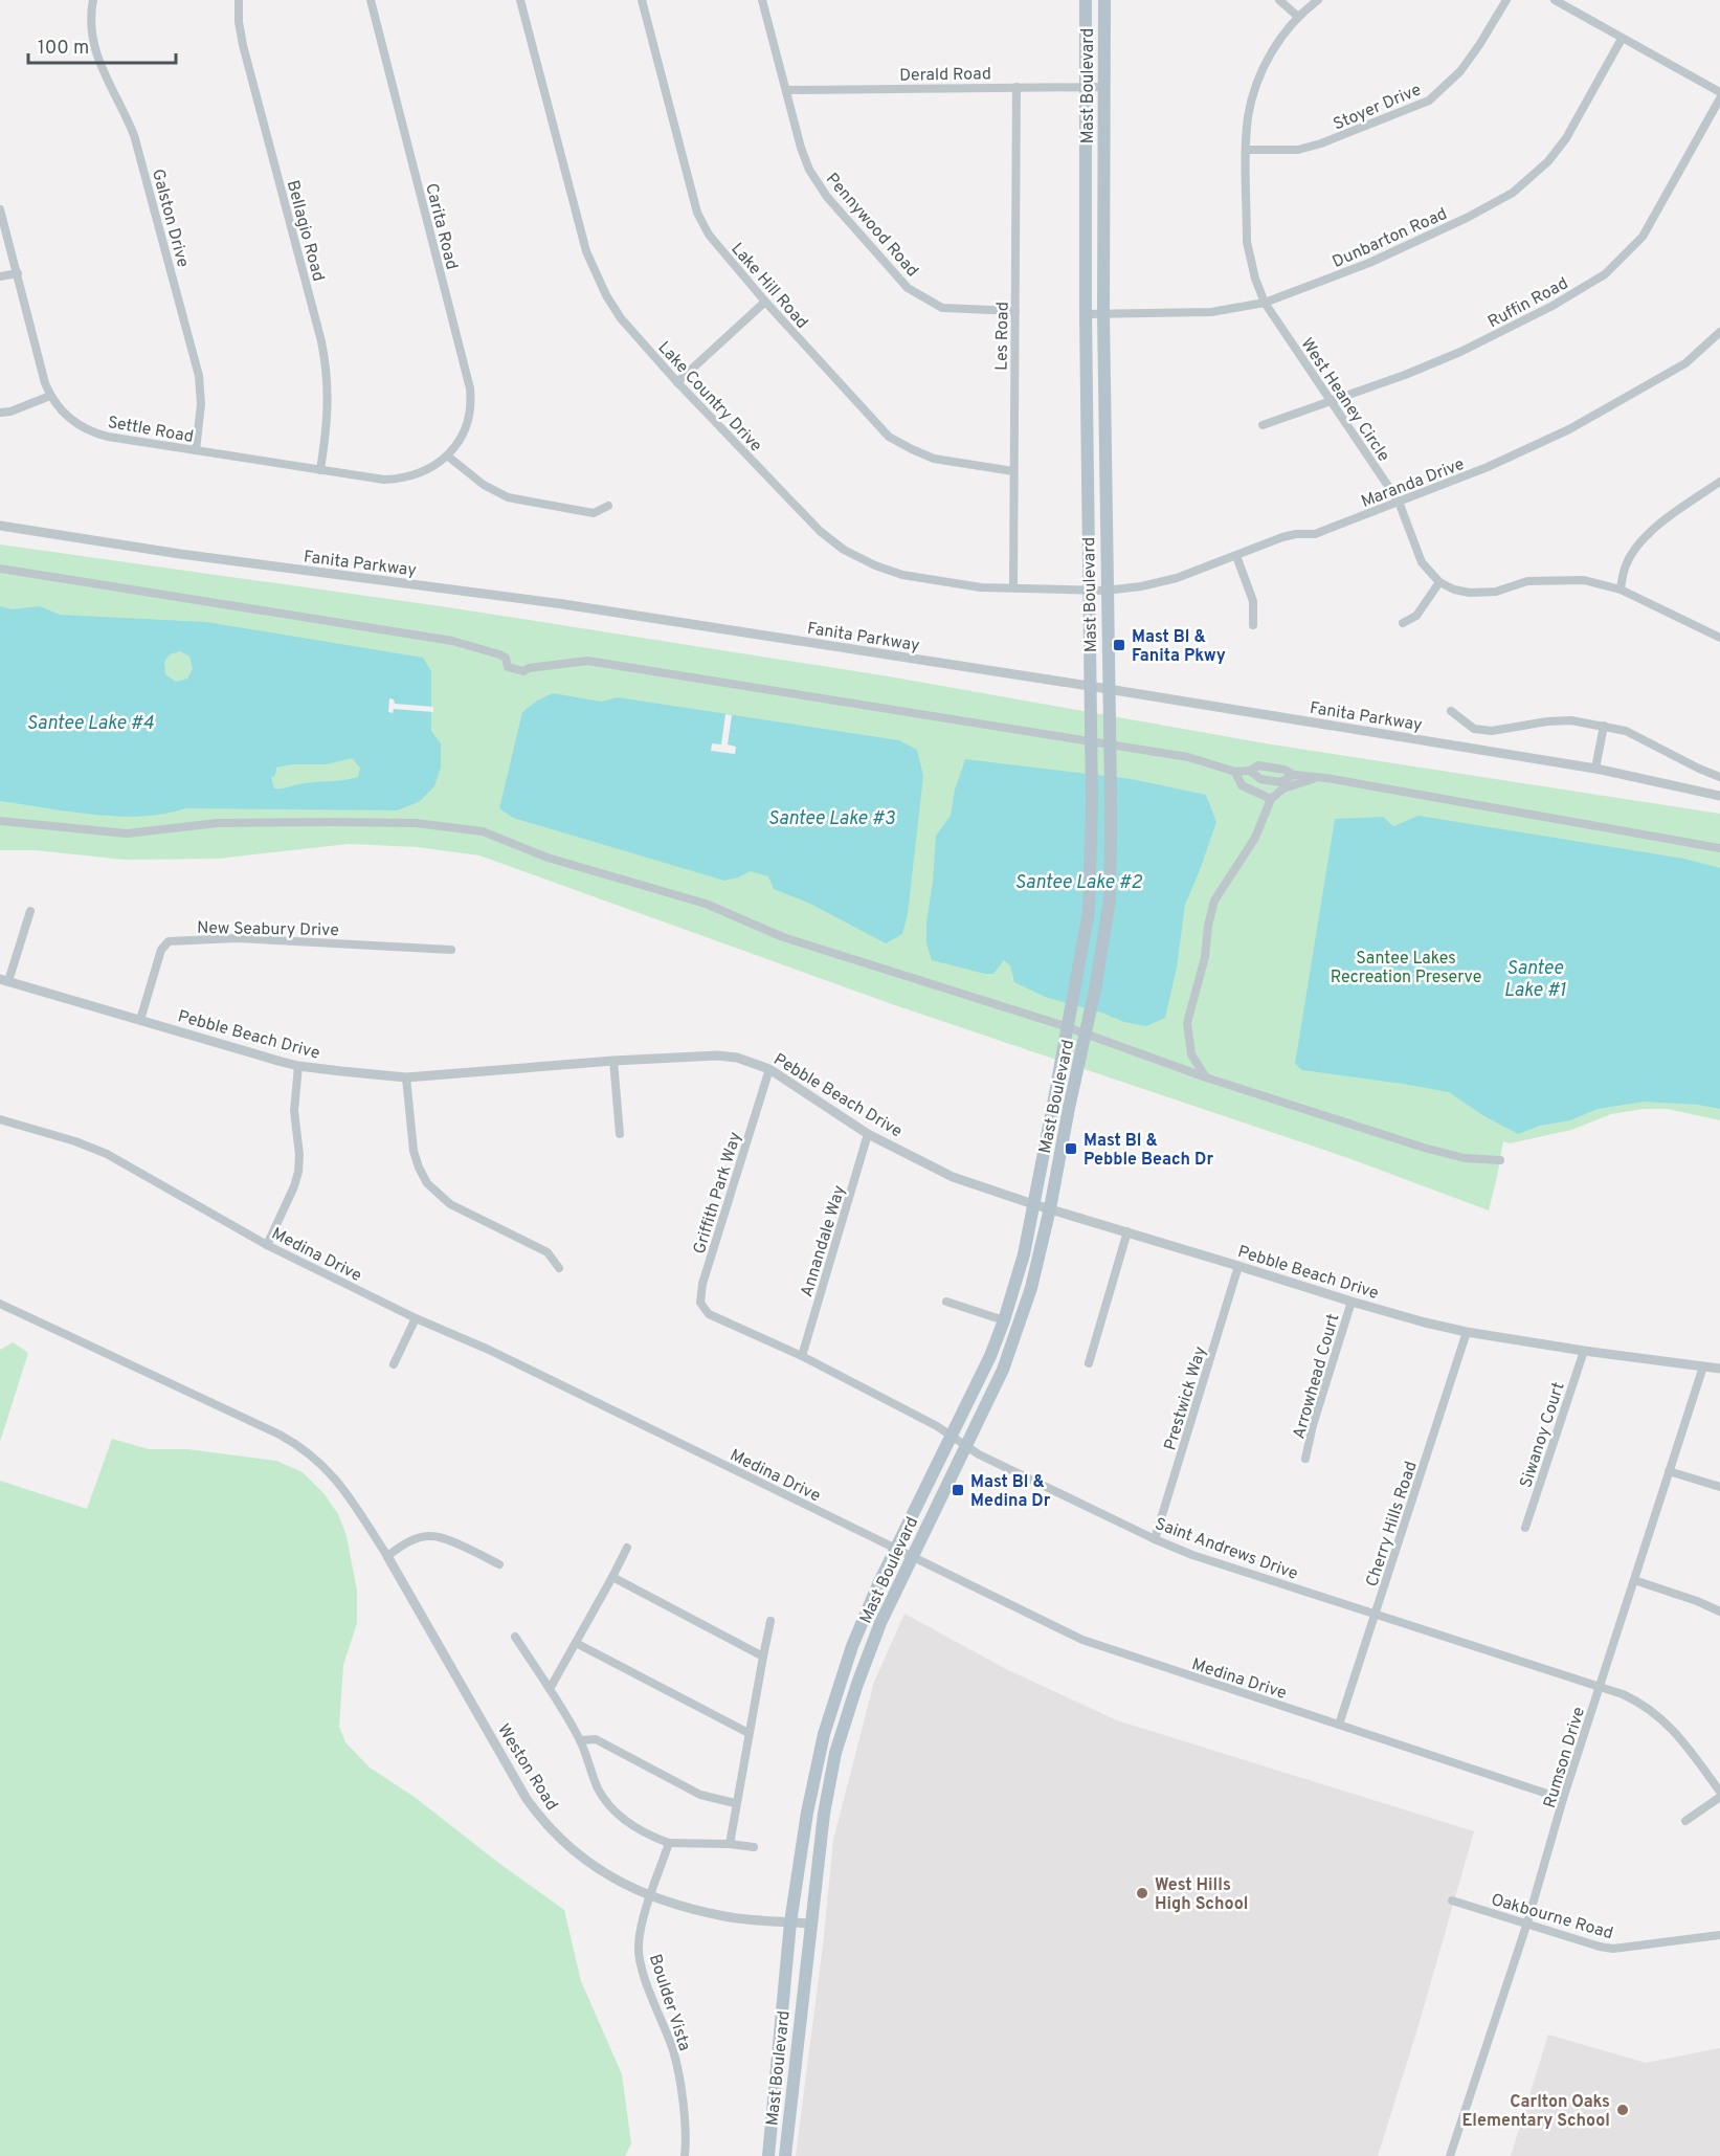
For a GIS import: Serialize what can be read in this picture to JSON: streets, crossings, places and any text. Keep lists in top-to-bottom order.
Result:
{
  "streets": {
    "main road": ["Mast Boulevard"],
    "street": [
      "Derald Road",
      "Stoyer Drive",
      "Galston Drive",
      "Pennywood Road",
      "Carita Road",
      "Bellagio Road",
      "Dunbarton Road",
      "Lake Hill Road",
      "Ruffin Road",
      "Les Road",
      "Lake Country Drive",
      "West Heaney Circle",
      "Settle Road",
      "Maranda Drive",
      "Fanita Parkway",
      "New Seabury Drive",
      "Pebble Beach Drive",
      "Griffith Park Way",
      "Annandale Way",
      "Medina Drive",
      "Arrowhead Court",
      "Prestwick Way",
      "Siwanoy Court",
      "Cherry Hills Road",
      "Saint Andrews Drive",
      "Rumson Drive",
      "Weston Road",
      "Oakbourne Road",
      "Boulder Vista"
    ]
  },
  "crossings": [
    ["Derald Road", "Mast Boulevard"],
    ["Derald Road", "Pennywood Road"],
    ["Derald Road", "Les Road"],
    ["Mast Boulevard", "Dunbarton Road"],
    ["Mast Boulevard", "Lake Country Drive"],
    ["Mast Boulevard", "Maranda Drive"],
    ["Mast Boulevard", "Fanita Parkway"],
    ["Mast Boulevard", "Pebble Beach Drive"],
    ["Mast Boulevard", "Medina Drive"],
    ["Mast Boulevard", "Saint Andrews Drive"],
    ["Mast Boulevard", "Weston Road"],
    ["Stoyer Drive", "West Heaney Circle"],
    ["Galston Drive", "Settle Road"],
    ["Pennywood Road", "Les Road"],
    ["Carita Road", "Settle Road"],
    ["Bellagio Road", "Settle Road"],
    ["Dunbarton Road", "West Heaney Circle"],
    ["Lake Hill Road", "Les Road"],
    ["Ruffin Road", "West Heaney Circle"],
    ["Les Road", "Lake Country Drive"],
    ["Lake Country Drive", "Maranda Drive"],
    ["West Heaney Circle", "Maranda Drive"],
    ["New Seabury Drive", "Pebble Beach Drive"],
    ["Pebble Beach Drive", "Griffith Park Way"],
    ["Pebble Beach Drive", "Annandale Way"],
    ["Pebble Beach Drive", "Arrowhead Court"],
    ["Pebble Beach Drive", "Prestwick Way"],
    ["Pebble Beach Drive", "Siwanoy Court"],
    ["Pebble Beach Drive", "Cherry Hills Road"],
    ["Pebble Beach Drive", "Rumson Drive"],
    ["Griffith Park Way", "Saint Andrews Drive"],
    ["Annandale Way", "Saint Andrews Drive"],
    ["Medina Drive", "Cherry Hills Road"],
    ["Medina Drive", "Rumson Drive"],
    ["Prestwick Way", "Saint Andrews Drive"],
    ["Cherry Hills Road", "Saint Andrews Drive"],
    ["Saint Andrews Drive", "Rumson Drive"],
    ["Rumson Drive", "Oakbourne Road"],
    ["Weston Road", "Boulder Vista"]
  ],
  "water": [
    "Santee Lake #4",
    "Santee Lake #3",
    "Santee Lake #2",
    "Santee Lake #1"
  ],
  "parks": ["Santee Lakes Recreation Preserve"],
  "places": {
    "transit": ["Mast Bl & Fanita Pkwy", "Mast Bl & Pebble Beach Dr", "Mast Bl & Medina Dr"],
    "other": ["West Hills High School", "Carlton Oaks Elementary School"]
  },
  "scale_bar": "100 m"
}
